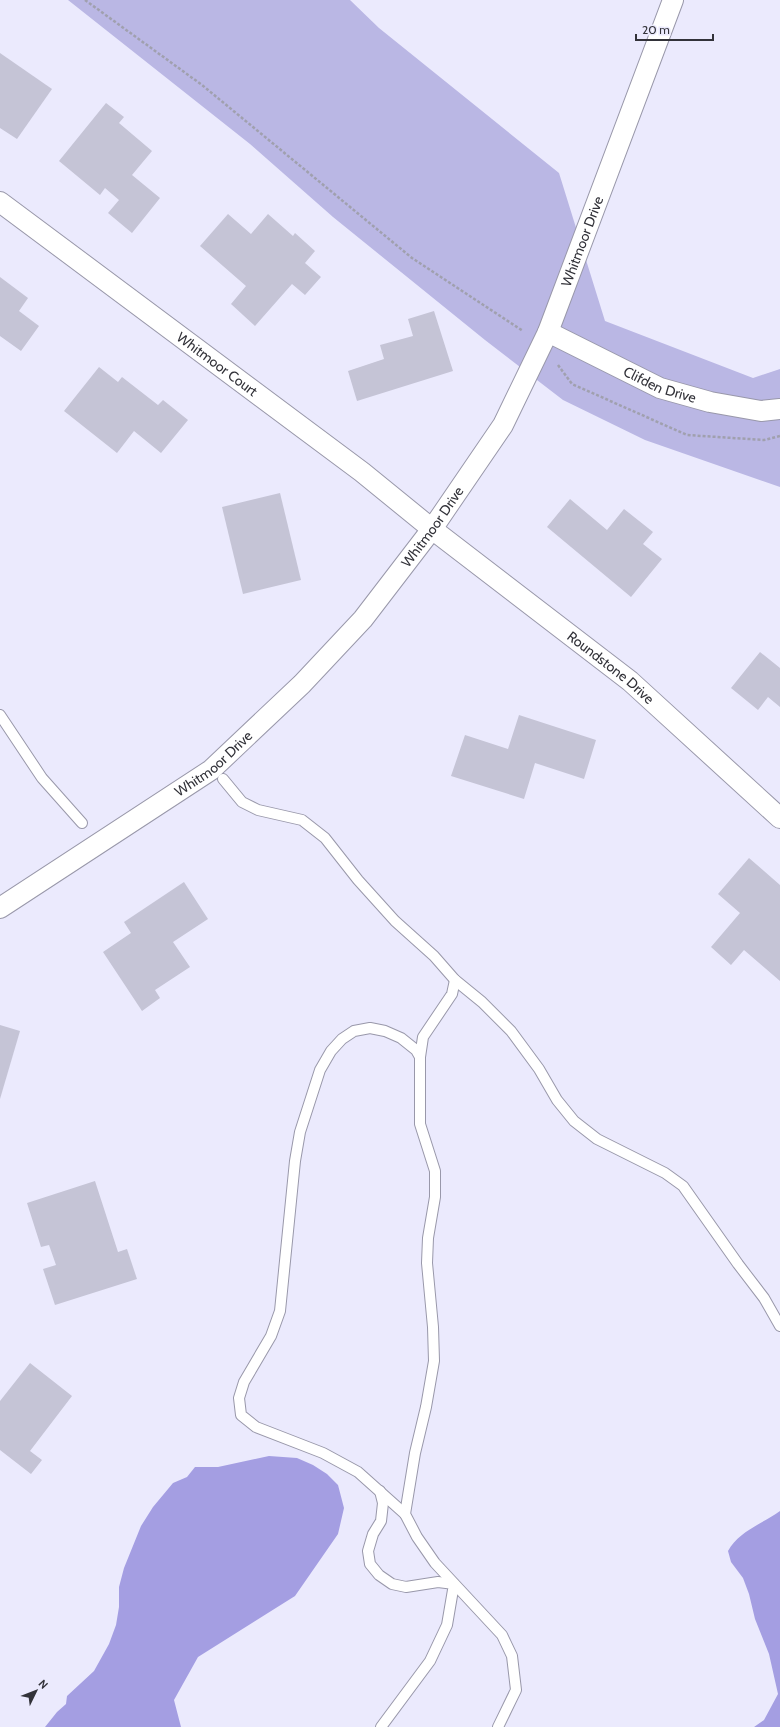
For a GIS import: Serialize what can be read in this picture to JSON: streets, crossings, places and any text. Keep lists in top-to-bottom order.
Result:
{
  "streets": {
    "street": [
      "Whitmoor Drive",
      "Whitmoor Court",
      "Clifden Drive",
      "Roundstone Drive"
    ]
  },
  "crossings": [
    ["Whitmoor Drive", "Whitmoor Court"],
    ["Whitmoor Drive", "Clifden Drive"],
    ["Whitmoor Drive", "Roundstone Drive"],
    ["Whitmoor Court", "Roundstone Drive"]
  ],
  "scale_bar": "20 m",
  "north": "top right"
}
